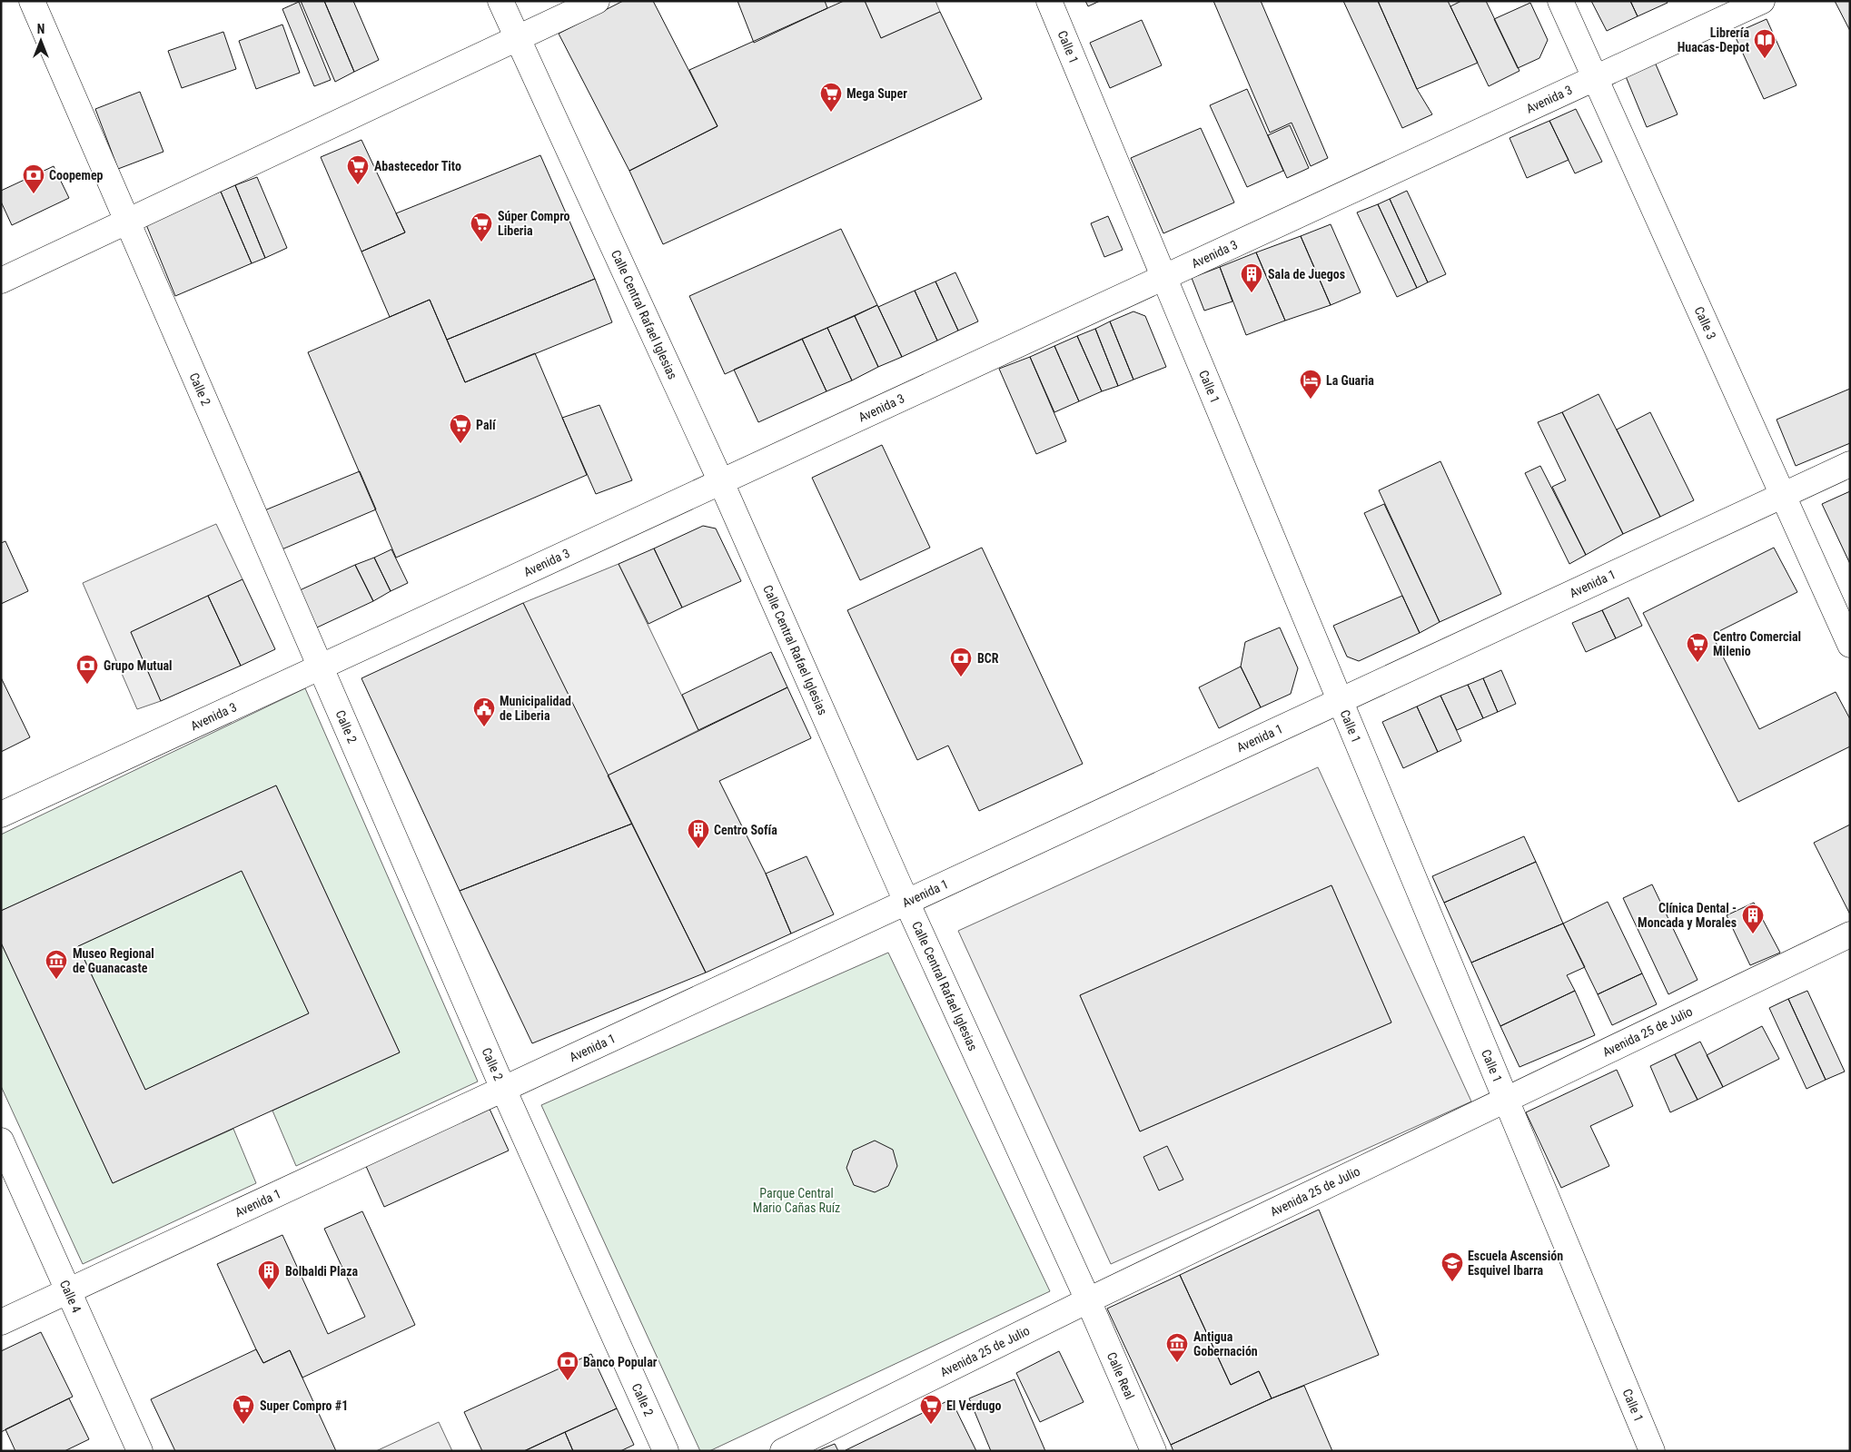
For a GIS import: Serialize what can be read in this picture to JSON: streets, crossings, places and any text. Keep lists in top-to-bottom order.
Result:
{
  "streets": {
    "street": [
      "Calle 1",
      "Avenida 3",
      "Calle Central Rafael Iglesias",
      "Calle 3",
      "Calle 2",
      "Avenida 1",
      "Avenida 25 de Julio",
      "Calle 4",
      "Calle Real"
    ]
  },
  "crossings": [
    ["Calle 1", "Avenida 3"],
    ["Calle 1", "Avenida 1"],
    ["Calle 1", "Avenida 25 de Julio"],
    ["Avenida 3", "Calle Central Rafael Iglesias"],
    ["Avenida 3", "Calle 3"],
    ["Avenida 3", "Calle 2"],
    ["Calle Central Rafael Iglesias", "Avenida 1"],
    ["Calle Central Rafael Iglesias", "Avenida 25 de Julio"],
    ["Calle Central Rafael Iglesias", "Calle Real"],
    ["Calle 3", "Avenida 1"],
    ["Calle 2", "Avenida 1"],
    ["Avenida 1", "Calle 4"],
    ["Avenida 25 de Julio", "Calle Real"]
  ],
  "parks": ["Parque Central Mario Cañas Ruíz"],
  "places": {
    "library": ["Librería Huacas-Depot"],
    "supermarket": [
      "Mega Super",
      "Abastecedor Tito",
      "Súper Compro Liberia",
      "Palí",
      "Centro Comercial Milenio",
      "Super Compro #1",
      "El Verdugo"
    ],
    "bank": [
      "Coopemep",
      "BCR",
      "Grupo Mutual",
      "Banco Popular"
    ],
    "building": [
      "Sala de Juegos",
      "Centro Sofía",
      "Clínica Dental - Moncada y Morales",
      "Bolbaldi Plaza"
    ],
    "hotel": ["La Guaria"],
    "public building": ["Municipalidad de Liberia"],
    "museum": ["Museo Regional de Guanacaste", "Antigua Gobernación"],
    "school or university": ["Escuela Ascensión Esquivel Ibarra"]
  },
  "north": "top"
}
